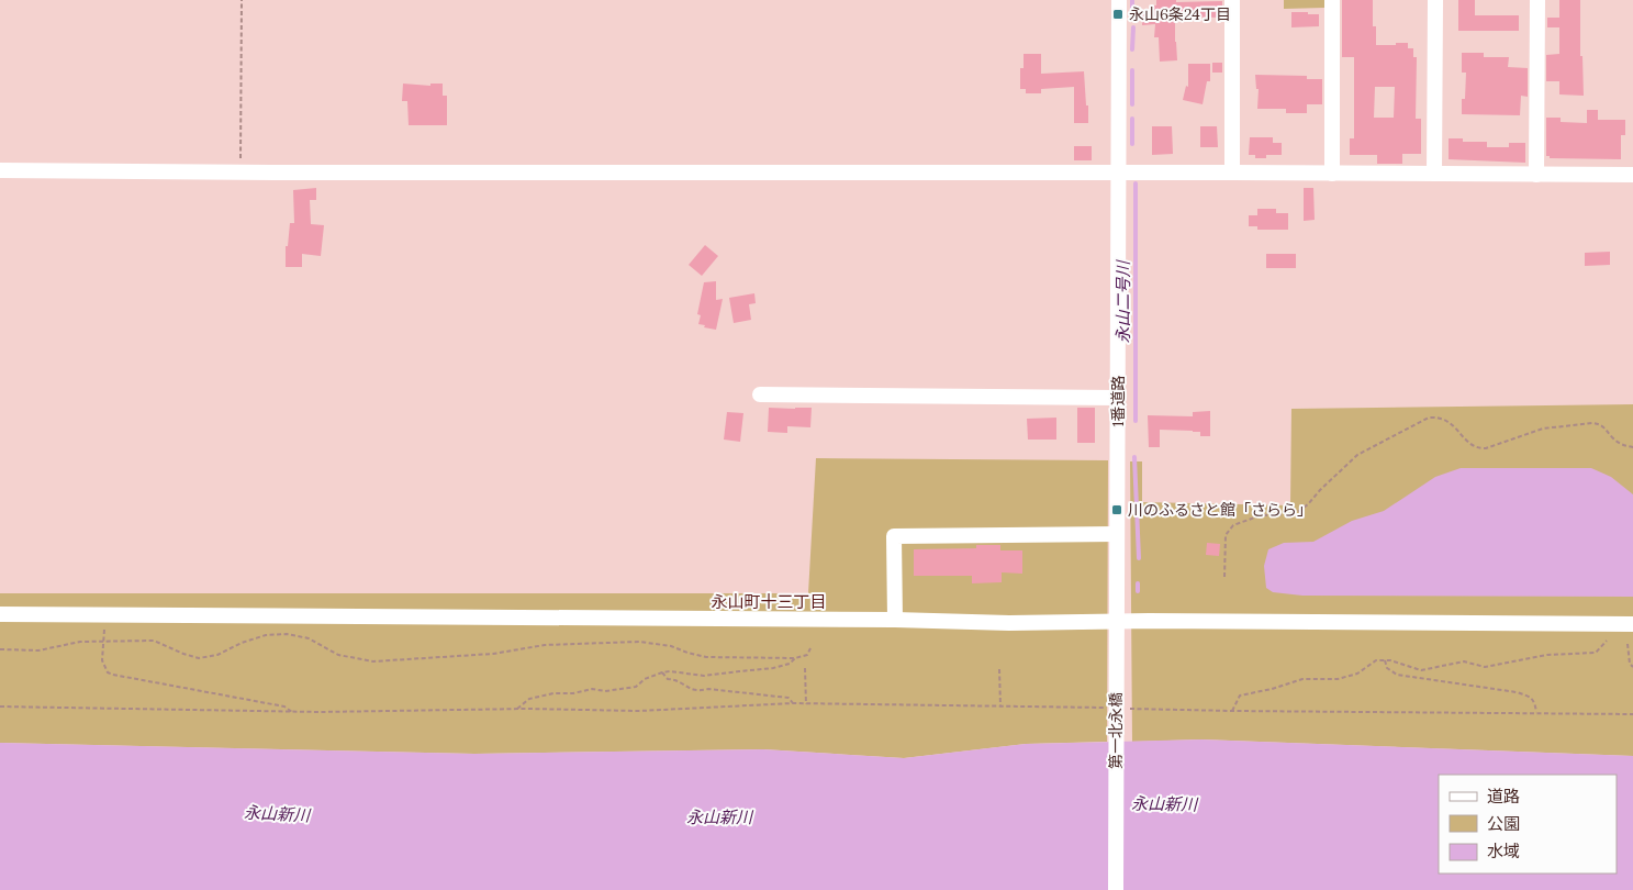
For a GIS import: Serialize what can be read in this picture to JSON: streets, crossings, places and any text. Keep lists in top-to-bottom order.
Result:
{
  "streets": {
    "street": ["1番道路", "第一北永橋"]
  },
  "crossings": [
    ["1番道路", "第一北永橋"]
  ],
  "districts": ["永山町十三丁目"],
  "water": ["永山二号川", "永山新川"],
  "places": {
    "transit": ["永山6条24丁目", "川のふるさと館「さらら」"]
  },
  "legend": ["道路", "公園", "水域"]
}
